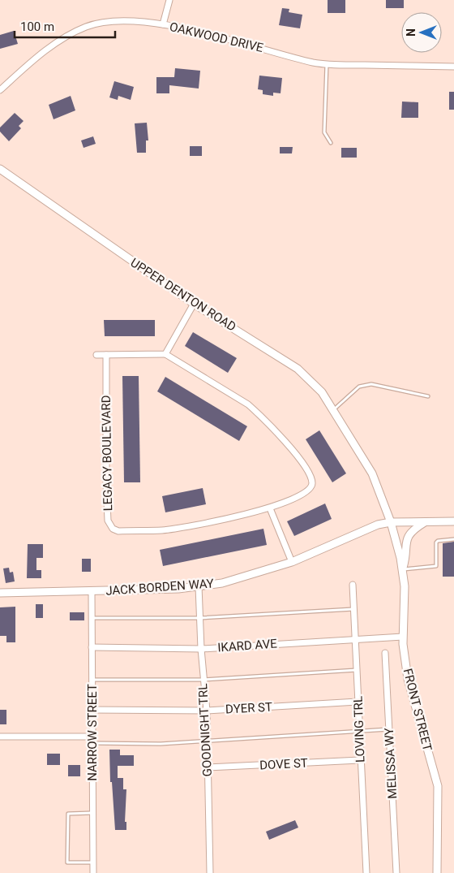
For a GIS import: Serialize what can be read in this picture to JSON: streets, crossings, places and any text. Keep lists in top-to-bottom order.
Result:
{
  "streets": {
    "street": [
      "OAKWOOD DRIVE",
      "UPPER DENTON ROAD",
      "LEGACY BOULEVARD",
      "JACK BORDEN WAY",
      "IKARD AVE",
      "DYER ST",
      "FRONT STREET",
      "LOVING TRL",
      "GOODNIGHT TRL",
      "NARROW STREET",
      "MELISSA WY",
      "DOVE ST"
    ]
  },
  "crossings": [
    ["UPPER DENTON ROAD", "JACK BORDEN WAY"],
    ["UPPER DENTON ROAD", "FRONT STREET"],
    ["JACK BORDEN WAY", "FRONT STREET"],
    ["JACK BORDEN WAY", "GOODNIGHT TRL"],
    ["JACK BORDEN WAY", "NARROW STREET"],
    ["IKARD AVE", "FRONT STREET"],
    ["IKARD AVE", "LOVING TRL"],
    ["IKARD AVE", "GOODNIGHT TRL"],
    ["IKARD AVE", "NARROW STREET"],
    ["DYER ST", "LOVING TRL"],
    ["DYER ST", "GOODNIGHT TRL"],
    ["DYER ST", "NARROW STREET"],
    ["LOVING TRL", "DOVE ST"],
    ["GOODNIGHT TRL", "DOVE ST"]
  ],
  "scale_bar": "100 m",
  "north": "left"
}
